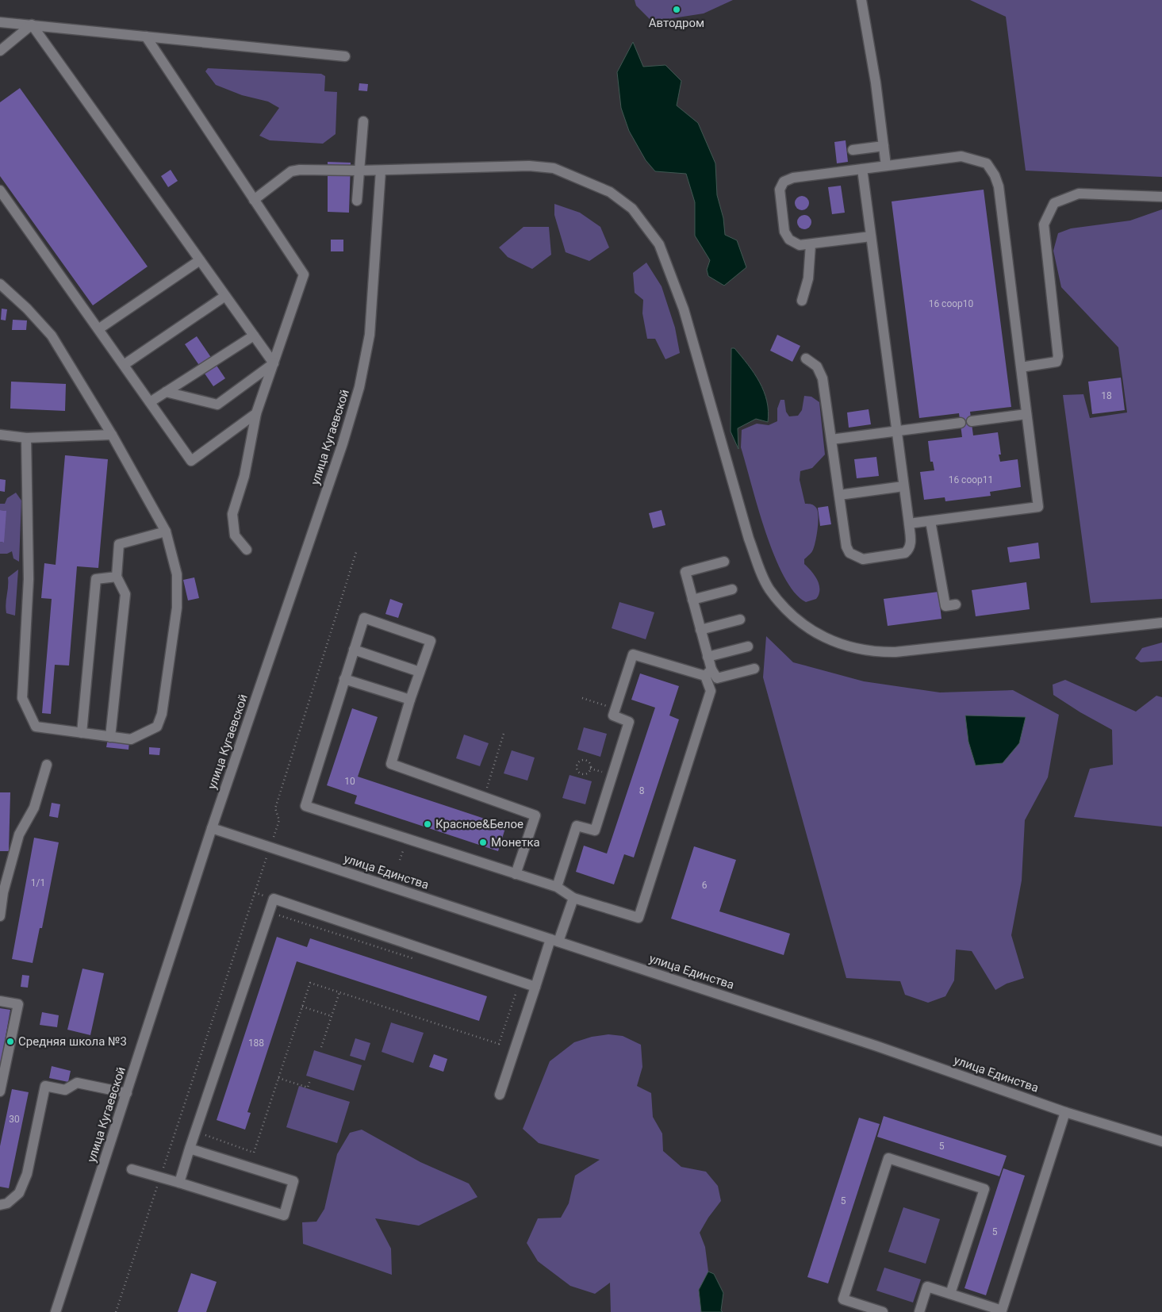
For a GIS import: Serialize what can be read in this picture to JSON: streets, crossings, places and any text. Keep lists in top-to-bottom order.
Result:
{
  "streets": {
    "street": ["улица Кугаевской", "улица Единства"]
  },
  "crossings": [
    ["улица Кугаевской", "улица Единства"]
  ],
  "places": [
    "Автодром",
    "Красное&Белое",
    "Монетка",
    "Средняя школа №3"
  ],
  "house_numbers": [
    "16 соор10",
    "18",
    "16 соор11",
    "10",
    "8",
    "1/1",
    "6",
    "188",
    "30",
    "5",
    "5",
    "5"
  ]
}
